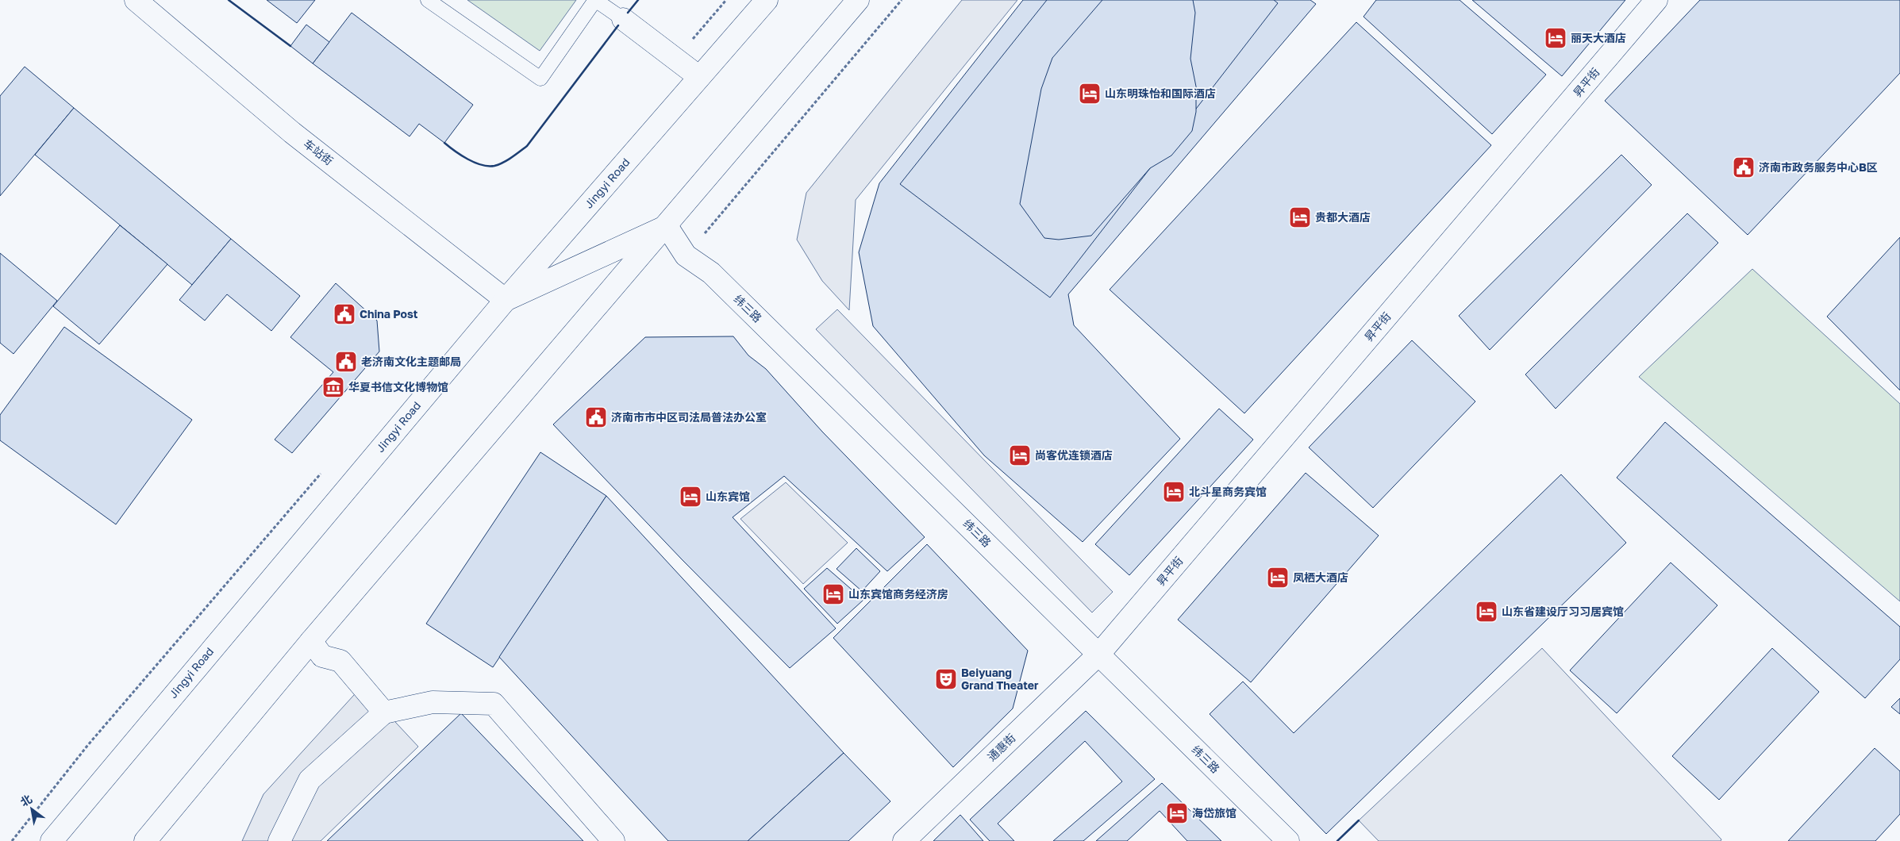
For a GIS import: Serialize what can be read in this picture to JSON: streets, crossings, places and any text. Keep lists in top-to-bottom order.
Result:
{
  "streets": {
    "street": [
      "昇平街",
      "车站街",
      "Jingyi Road",
      "纬三路",
      "通惠街"
    ]
  },
  "crossings": [
    ["昇平街", "纬三路"],
    ["昇平街", "通惠街"],
    ["车站街", "Jingyi Road"],
    ["纬三路", "通惠街"]
  ],
  "places": {
    "hotel": [
      "丽天大酒店",
      "山东明珠怡和国际酒店",
      "贵都大酒店",
      "尚客优连锁酒店",
      "北斗星商务宾馆",
      "山东宾馆",
      "凤栖大酒店",
      "山东宾馆商务经济房",
      "山东省建设厅习习居宾馆",
      "海岱旅馆"
    ],
    "public building": [
      "济南市政务服务中心B区",
      "China Post",
      "老济南文化主题邮局",
      "济南市市中区司法局普法办公室"
    ],
    "museum": ["华夏书信文化博物馆"],
    "theatre": ["Beiyuang Grand Theater"]
  },
  "north": "top left"
}
